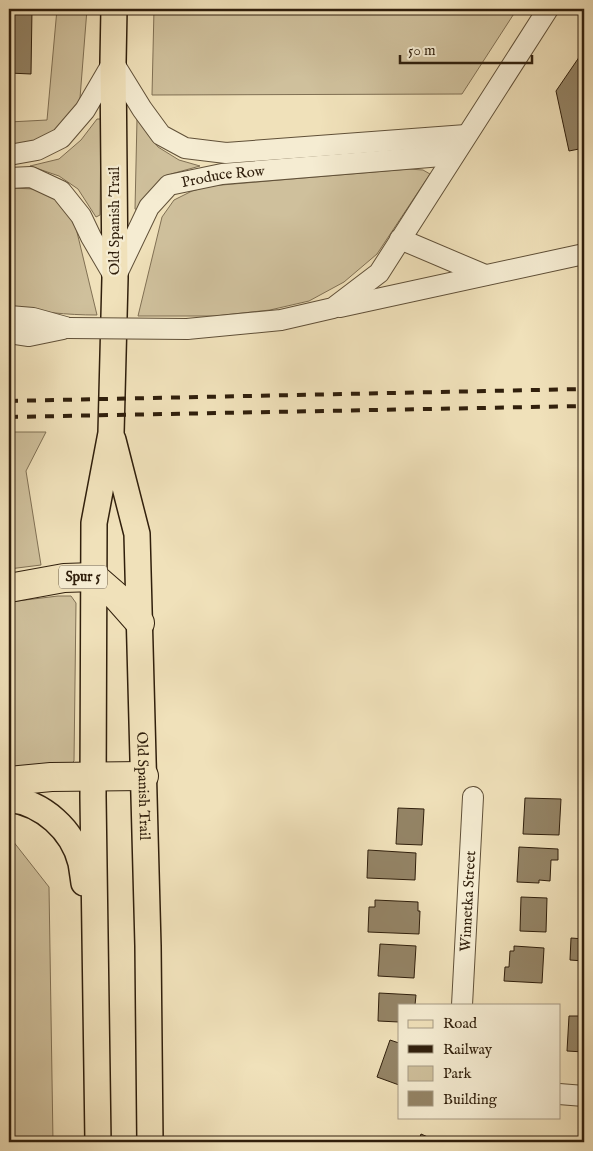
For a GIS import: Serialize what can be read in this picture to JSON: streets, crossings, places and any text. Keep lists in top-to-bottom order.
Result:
{
  "streets": {
    "highway": ["Spur 5"],
    "main road": ["Old Spanish Trail"],
    "street": ["Produce Row", "Winnetka Street"]
  },
  "crossings": [
    ["Produce Row", "Old Spanish Trail"],
    ["Old Spanish Trail", "Spur 5"]
  ],
  "legend": [
    "Road",
    "Railway",
    "Park",
    "Building"
  ],
  "scale_bar": "50 m"
}
